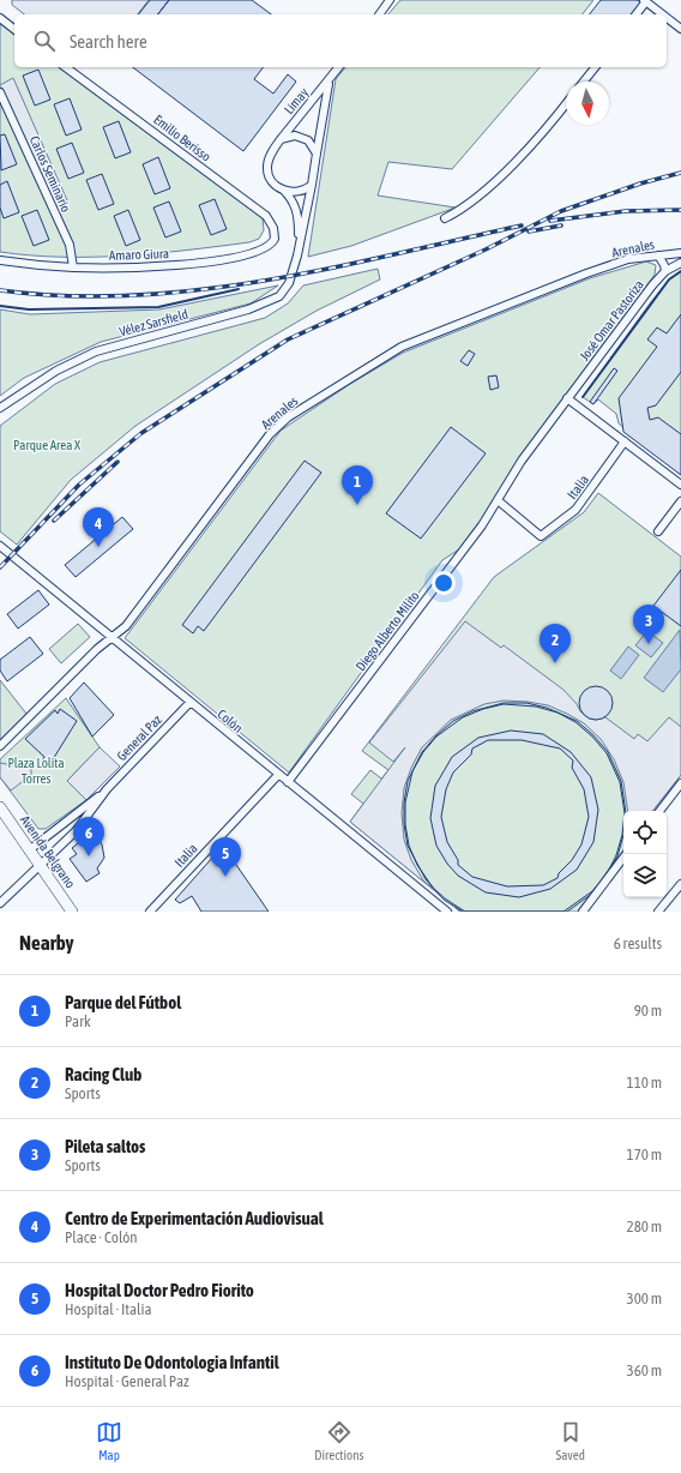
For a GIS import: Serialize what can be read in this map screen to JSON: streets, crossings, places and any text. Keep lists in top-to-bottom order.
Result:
{
  "streets": {
    "main road": ["Avenida Belgrano"],
    "street": [
      "Limay",
      "Emilio Berisso",
      "Carlos Seminario",
      "Arenales",
      "Amaro Giura",
      "José Omar Pastoriza",
      "Vélez Sarsfield",
      "Italia",
      "Diego Alberto Milito",
      "Colón",
      "General Paz"
    ]
  },
  "crossings": [
    ["Limay", "Vélez Sarsfield"],
    ["Emilio Berisso", "Amaro Giura"],
    ["Carlos Seminario", "Amaro Giura"],
    ["Arenales", "Colón"],
    ["José Omar Pastoriza", "Diego Alberto Milito"],
    ["Italia", "Diego Alberto Milito"],
    ["Italia", "Colón"],
    ["Diego Alberto Milito", "Colón"],
    ["Colón", "General Paz"],
    ["General Paz", "Avenida Belgrano"]
  ],
  "parks": ["Parque Area X", "Plaza Lolita Torres"],
  "north": "bottom",
  "page": {
    "search": "Search here",
    "pins": [
      "1",
      "4",
      "3",
      "2",
      "6",
      "5"
    ],
    "heading": ["Nearby", "6 results"],
    "list": [
      {
        "mark": "1",
        "name": "Parque del Fútbol",
        "note": "Park",
        "value": "90 m"
      },
      {
        "mark": "2",
        "name": "Racing Club",
        "note": "Sports",
        "value": "110 m"
      },
      {
        "mark": "3",
        "name": "Pileta saltos",
        "note": "Sports",
        "value": "170 m"
      },
      {
        "mark": "4",
        "name": "Centro de Experimentación Audiovisual",
        "note": "Place · Colón",
        "value": "280 m"
      },
      {
        "mark": "5",
        "name": "Hospital Doctor Pedro Fiorito",
        "note": "Hospital · Italia",
        "value": "300 m"
      },
      {
        "mark": "6",
        "name": "Instituto De Odontologia Infantil",
        "note": "Hospital · General Paz",
        "value": "360 m"
      }
    ],
    "nav": ["Map", "Directions", "Saved"]
  }
}
